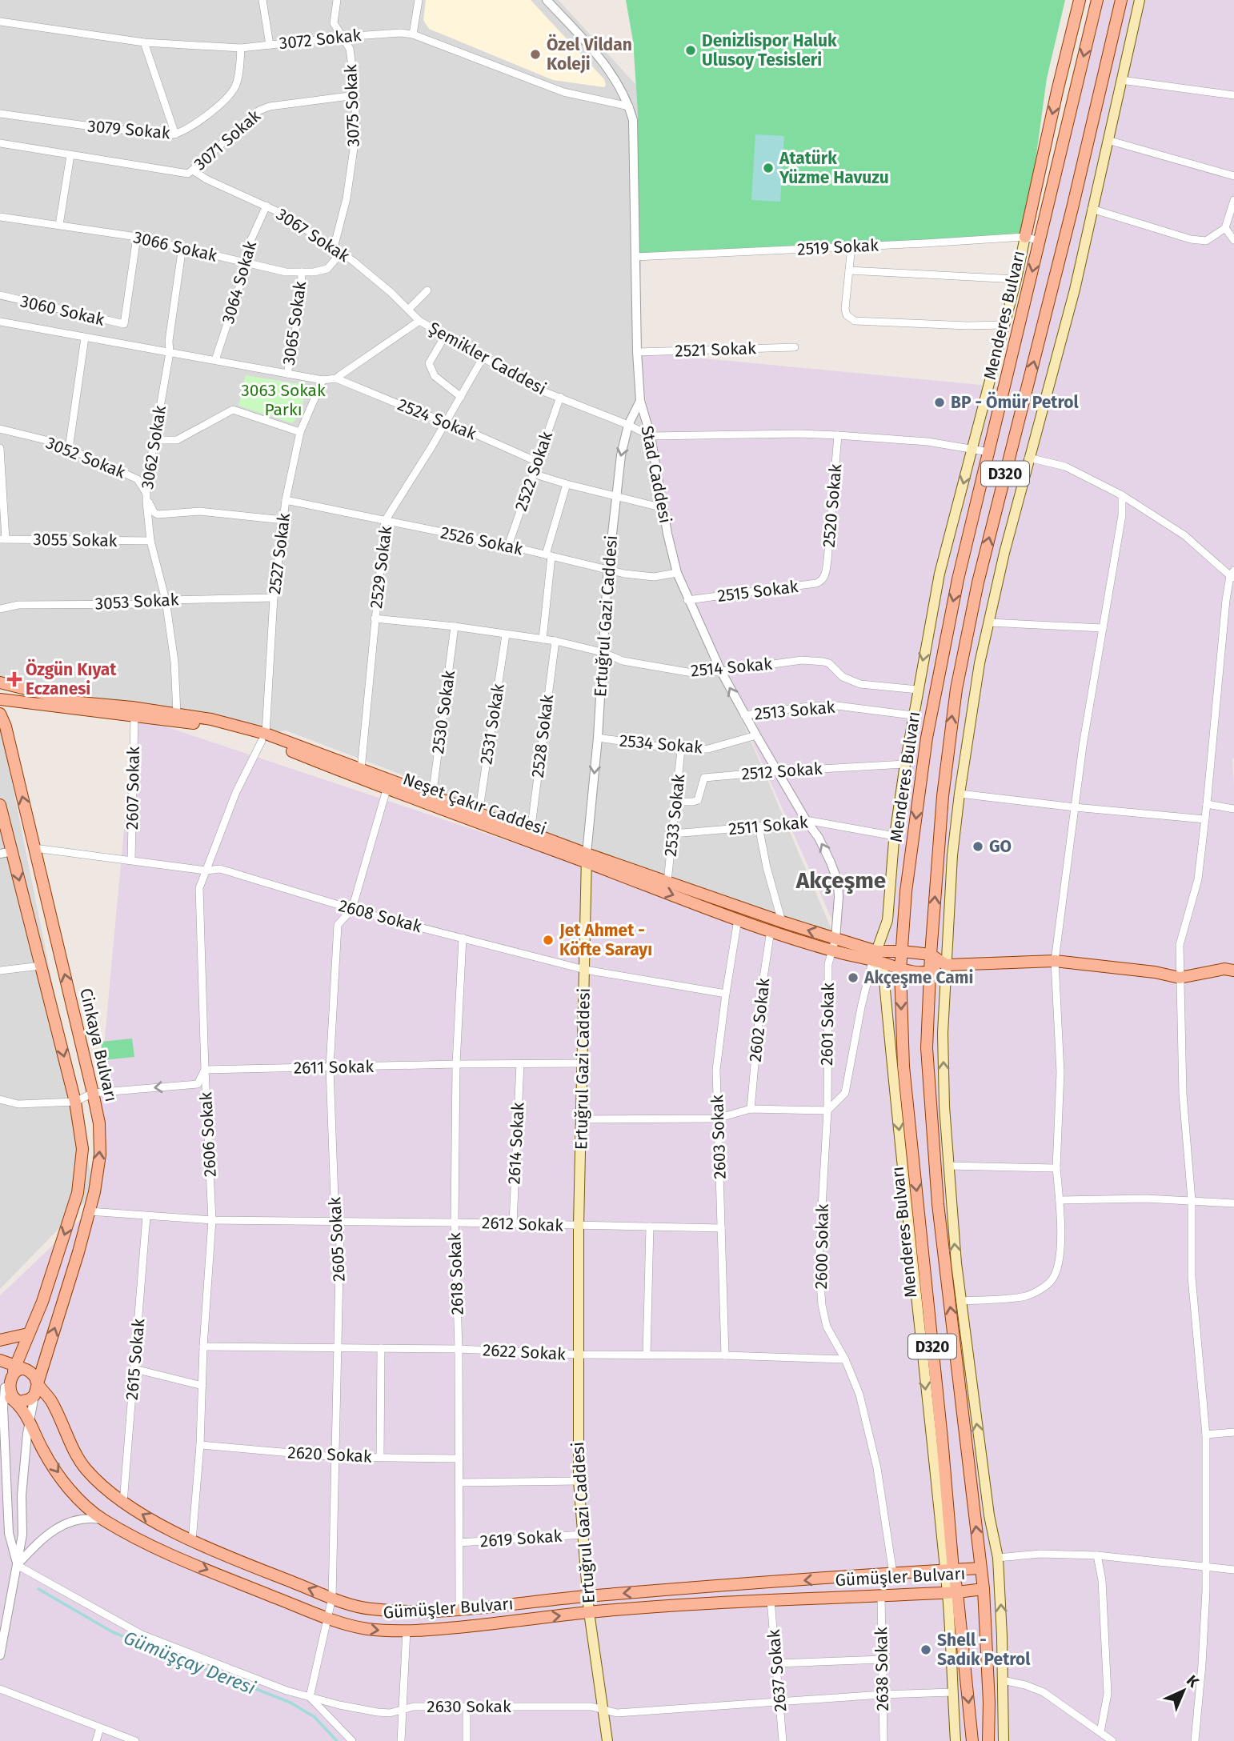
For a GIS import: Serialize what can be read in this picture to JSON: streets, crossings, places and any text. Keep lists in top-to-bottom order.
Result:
{
  "streets": {
    "main road": [
      "Menderes Bulvarı",
      "D320",
      "Ertuğrul Gazi Caddesi",
      "Neşet Çakır Caddesi",
      "Cinkaya Bulvarı",
      "Gümüşler Bulvarı"
    ],
    "street": [
      "3072 Sokak",
      "3075 Sokak",
      "3079 Sokak",
      "3071 Sokak",
      "3067 Sokak",
      "3066 Sokak",
      "2519 Sokak",
      "3064 Sokak",
      "3060 Sokak",
      "3065 Sokak",
      "2521 Sokak",
      "Şemikler Caddesi",
      "2524 Sokak",
      "3062 Sokak",
      "3052 Sokak",
      "2522 Sokak",
      "Stad Caddesi",
      "2520 Sokak",
      "3055 Sokak",
      "2526 Sokak",
      "2527 Sokak",
      "2529 Sokak",
      "2515 Sokak",
      "3053 Sokak",
      "2514 Sokak",
      "2513 Sokak",
      "2530 Sokak",
      "2531 Sokak",
      "2528 Sokak",
      "2534 Sokak",
      "2512 Sokak",
      "2607 Sokak",
      "2533 Sokak",
      "2511 Sokak",
      "2608 Sokak",
      "2602 Sokak",
      "2601 Sokak",
      "2611 Sokak",
      "2606 Sokak",
      "2603 Sokak",
      "2614 Sokak",
      "2612 Sokak",
      "2605 Sokak",
      "2600 Sokak",
      "2618 Sokak",
      "2622 Sokak",
      "2615 Sokak",
      "2620 Sokak",
      "2619 Sokak",
      "2638 Sokak",
      "2637 Sokak",
      "2630 Sokak"
    ]
  },
  "crossings": [
    ["3072 Sokak", "3075 Sokak"],
    ["3072 Sokak", "3079 Sokak"],
    ["3072 Sokak", "Stad Caddesi"],
    ["3075 Sokak", "3071 Sokak"],
    ["3075 Sokak", "3067 Sokak"],
    ["3071 Sokak", "3067 Sokak"],
    ["3067 Sokak", "3066 Sokak"],
    ["3067 Sokak", "3064 Sokak"],
    ["3067 Sokak", "Şemikler Caddesi"],
    ["3066 Sokak", "3064 Sokak"],
    ["3066 Sokak", "3060 Sokak"],
    ["3066 Sokak", "3065 Sokak"],
    ["3066 Sokak", "3062 Sokak"],
    ["2519 Sokak", "Menderes Bulvarı"],
    ["2519 Sokak", "Stad Caddesi"],
    ["3064 Sokak", "Şemikler Caddesi"],
    ["Menderes Bulvarı", "Şemikler Caddesi"],
    ["Menderes Bulvarı", "Neşet Çakır Caddesi"],
    ["Menderes Bulvarı", "Gümüşler Bulvarı"],
    ["3065 Sokak", "Şemikler Caddesi"],
    ["2521 Sokak", "Stad Caddesi"],
    ["Şemikler Caddesi", "2524 Sokak"],
    ["Şemikler Caddesi", "3062 Sokak"],
    ["Şemikler Caddesi", "2522 Sokak"],
    ["Şemikler Caddesi", "Stad Caddesi"],
    ["Şemikler Caddesi", "2520 Sokak"],
    ["Şemikler Caddesi", "2527 Sokak"],
    ["Şemikler Caddesi", "2529 Sokak"],
    ["Şemikler Caddesi", "Ertuğrul Gazi Caddesi"],
    ["2524 Sokak", "2522 Sokak"],
    ["2524 Sokak", "2529 Sokak"],
    ["3062 Sokak", "3052 Sokak"],
    ["3062 Sokak", "3055 Sokak"],
    ["3062 Sokak", "3053 Sokak"],
    ["3062 Sokak", "Neşet Çakır Caddesi"],
    ["3052 Sokak", "2527 Sokak"],
    ["2522 Sokak", "2526 Sokak"],
    ["D320", "Neşet Çakır Caddesi"],
    ["D320", "Gümüşler Bulvarı"],
    ["Stad Caddesi", "2526 Sokak"],
    ["Stad Caddesi", "2515 Sokak"],
    ["Stad Caddesi", "Ertuğrul Gazi Caddesi"],
    ["Stad Caddesi", "2514 Sokak"],
    ["Stad Caddesi", "2513 Sokak"],
    ["Stad Caddesi", "2534 Sokak"],
    ["Stad Caddesi", "2512 Sokak"],
    ["Stad Caddesi", "Neşet Çakır Caddesi"],
    ["Stad Caddesi", "2511 Sokak"],
    ["Stad Caddesi", "2601 Sokak"],
    ["2520 Sokak", "2515 Sokak"],
    ["2526 Sokak", "2527 Sokak"],
    ["2526 Sokak", "2529 Sokak"],
    ["2526 Sokak", "Ertuğrul Gazi Caddesi"],
    ["2527 Sokak", "3053 Sokak"],
    ["2527 Sokak", "Neşet Çakır Caddesi"],
    ["2527 Sokak", "2606 Sokak"],
    ["2529 Sokak", "2514 Sokak"],
    ["2529 Sokak", "Neşet Çakır Caddesi"],
    ["Ertuğrul Gazi Caddesi", "2514 Sokak"],
    ["Ertuğrul Gazi Caddesi", "2534 Sokak"],
    ["Ertuğrul Gazi Caddesi", "Neşet Çakır Caddesi"],
    ["Ertuğrul Gazi Caddesi", "2608 Sokak"],
    ["Ertuğrul Gazi Caddesi", "2611 Sokak"],
    ["Ertuğrul Gazi Caddesi", "2612 Sokak"],
    ["Ertuğrul Gazi Caddesi", "2622 Sokak"],
    ["Ertuğrul Gazi Caddesi", "2619 Sokak"],
    ["Ertuğrul Gazi Caddesi", "Gümüşler Bulvarı"],
    ["Ertuğrul Gazi Caddesi", "2630 Sokak"],
    ["2514 Sokak", "2530 Sokak"],
    ["2514 Sokak", "2531 Sokak"],
    ["2514 Sokak", "2528 Sokak"],
    ["2530 Sokak", "Neşet Çakır Caddesi"],
    ["2531 Sokak", "Neşet Çakır Caddesi"],
    ["2528 Sokak", "Neşet Çakır Caddesi"],
    ["2534 Sokak", "2533 Sokak"],
    ["2512 Sokak", "2533 Sokak"],
    ["2607 Sokak", "Neşet Çakır Caddesi"],
    ["2607 Sokak", "2608 Sokak"],
    ["Neşet Çakır Caddesi", "2533 Sokak"],
    ["Neşet Çakır Caddesi", "2602 Sokak"],
    ["Neşet Çakır Caddesi", "2601 Sokak"],
    ["Neşet Çakır Caddesi", "2606 Sokak"],
    ["Neşet Çakır Caddesi", "2603 Sokak"],
    ["Neşet Çakır Caddesi", "2605 Sokak"],
    ["2533 Sokak", "2511 Sokak"],
    ["2608 Sokak", "Cinkaya Bulvarı"],
    ["2608 Sokak", "2606 Sokak"],
    ["2608 Sokak", "2603 Sokak"],
    ["2608 Sokak", "2605 Sokak"],
    ["2608 Sokak", "2618 Sokak"],
    ["2601 Sokak", "2600 Sokak"],
    ["Cinkaya Bulvarı", "2612 Sokak"],
    ["Cinkaya Bulvarı", "Gümüşler Bulvarı"],
    ["2611 Sokak", "2606 Sokak"],
    ["2611 Sokak", "2614 Sokak"],
    ["2611 Sokak", "2605 Sokak"],
    ["2611 Sokak", "2618 Sokak"],
    ["2606 Sokak", "2612 Sokak"],
    ["2606 Sokak", "2622 Sokak"],
    ["2606 Sokak", "2620 Sokak"],
    ["2606 Sokak", "Gümüşler Bulvarı"],
    ["2603 Sokak", "2612 Sokak"],
    ["2603 Sokak", "2622 Sokak"],
    ["2614 Sokak", "2612 Sokak"],
    ["2612 Sokak", "2605 Sokak"],
    ["2612 Sokak", "2618 Sokak"],
    ["2612 Sokak", "2615 Sokak"],
    ["2605 Sokak", "2622 Sokak"],
    ["2605 Sokak", "2620 Sokak"],
    ["2605 Sokak", "Gümüşler Bulvarı"],
    ["2605 Sokak", "2630 Sokak"],
    ["2600 Sokak", "2622 Sokak"],
    ["2600 Sokak", "Gümüşler Bulvarı"],
    ["2618 Sokak", "2622 Sokak"],
    ["2618 Sokak", "2620 Sokak"],
    ["2618 Sokak", "2619 Sokak"],
    ["2618 Sokak", "Gümüşler Bulvarı"],
    ["2615 Sokak", "Gümüşler Bulvarı"],
    ["Gümüşler Bulvarı", "2638 Sokak"],
    ["Gümüşler Bulvarı", "2637 Sokak"],
    ["2638 Sokak", "2630 Sokak"],
    ["2637 Sokak", "2630 Sokak"]
  ],
  "districts": ["Akçeşme"],
  "water": ["Gümüşçay Deresi"],
  "parks": ["3063 Sokak Parkı"],
  "places": {
    "other": [
      "Denizlispor Haluk Ulusoy Tesisleri",
      "Özel Vildan Koleji",
      "Atatürk Yüzme Havuzu",
      "BP - Ömür Petrol",
      "GO",
      "Jet Ahmet - Köfte Sarayı",
      "Akçeşme Cami",
      "Shell - Sadık Petrol"
    ],
    "health": ["Özgün Kıyat Eczanesi"]
  },
  "north": "top right"
}
